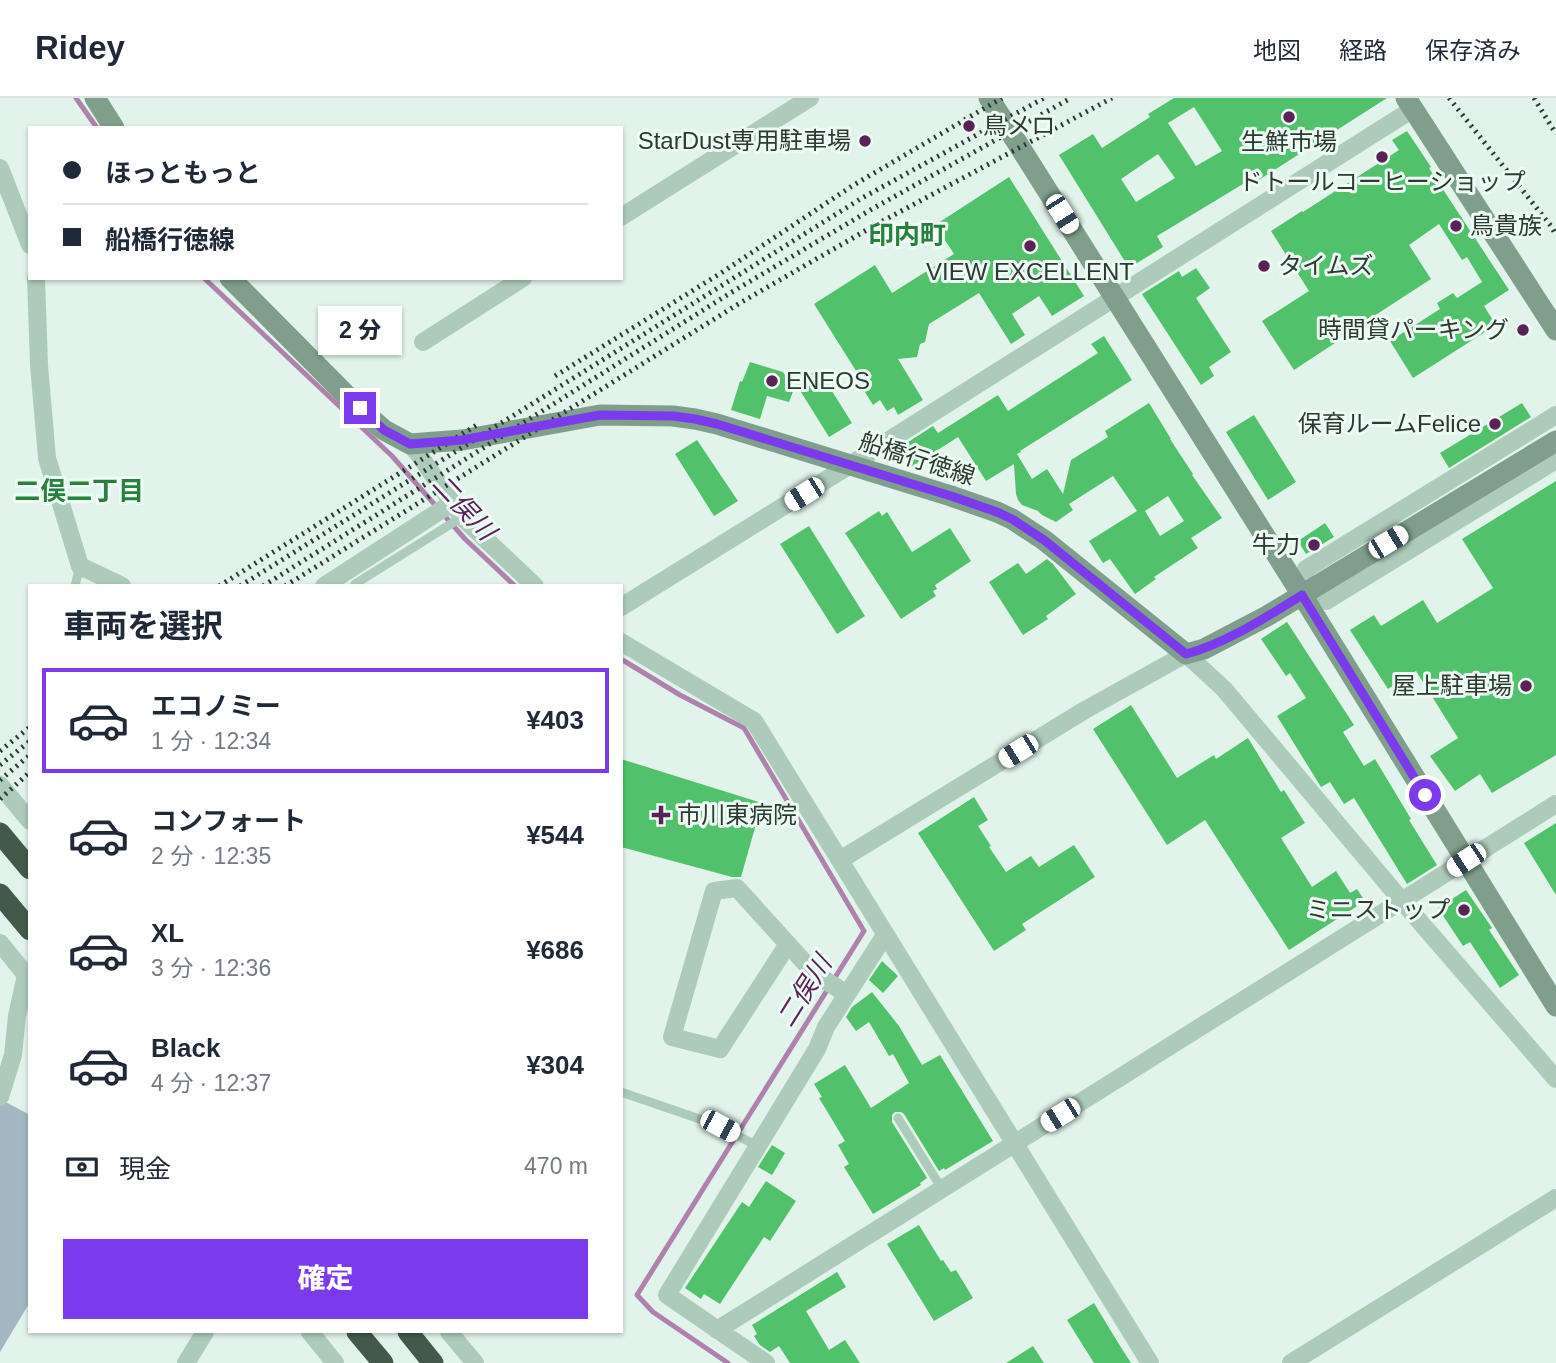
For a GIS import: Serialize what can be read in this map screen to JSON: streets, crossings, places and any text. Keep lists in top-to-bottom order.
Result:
{
  "streets": {
    "main road": ["船橋行徳線"]
  },
  "districts": ["印内町", "二俣二丁目"],
  "water": ["二俣川"],
  "places": {
    "other": [
      "生鮮市場",
      "鳥メロ",
      "StarDust専用駐車場",
      "ドトールコーヒーショップ",
      "鳥貴族",
      "VIEW EXCELLENT",
      "タイムズ",
      "時間貸パーキング",
      "ENEOS",
      "保育ルームFelice",
      "牛力",
      "屋上駐車場",
      "ミニストップ"
    ],
    "health": ["市川東病院"]
  },
  "page": {
    "header": "Ridey",
    "nav": ["地図", "経路", "保存済み"],
    "banner": ["ほっともっと", "船橋行徳線"],
    "bubble": "2 分",
    "heading": "車両を選択",
    "list": [
      {
        "name": "エコノミー",
        "note": "1 分 · 12:34",
        "value": "¥403"
      },
      {
        "name": "コンフォート",
        "note": "2 分 · 12:35",
        "value": "¥544"
      },
      {
        "name": "XL",
        "note": "3 分 · 12:36",
        "value": "¥686"
      },
      {
        "name": "Black",
        "note": "4 分 · 12:37",
        "value": "¥304"
      }
    ],
    "pay": ["現金", "470 m"],
    "buttons": "確定"
  }
}
